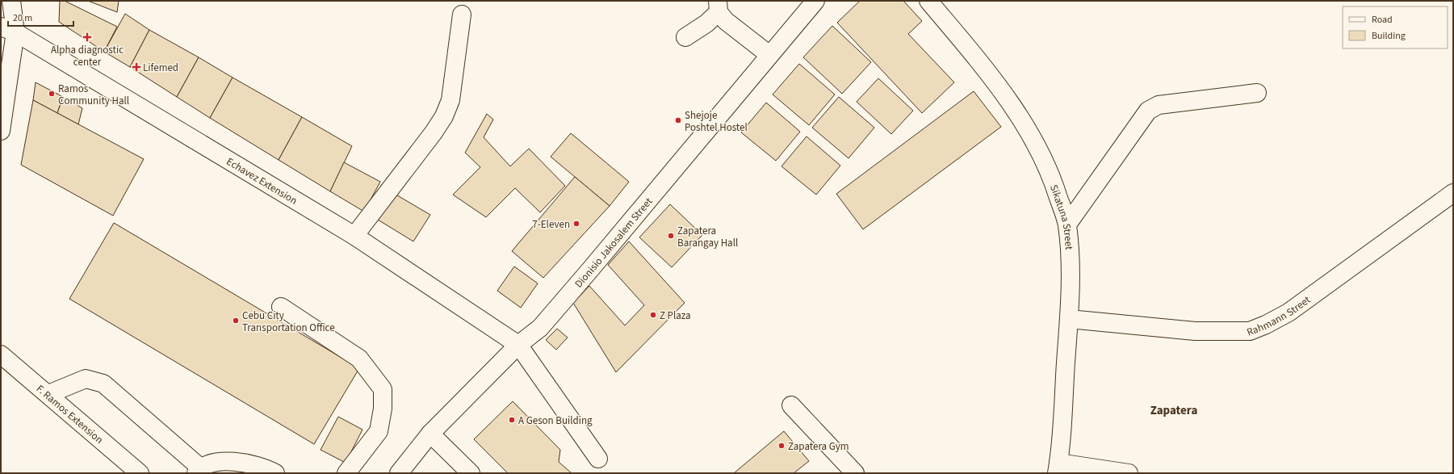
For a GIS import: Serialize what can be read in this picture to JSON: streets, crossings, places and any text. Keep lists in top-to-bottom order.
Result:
{
  "streets": {
    "street": [
      "Echavez Extension",
      "Sikatuna Street",
      "Dionisio Jakosalem Street",
      "Rahmann Street",
      "F. Ramos Extension"
    ]
  },
  "crossings": [
    ["Echavez Extension", "Dionisio Jakosalem Street"],
    ["Sikatuna Street", "Rahmann Street"]
  ],
  "districts": ["Zapatera"],
  "places": {
    "health": ["Alpha diagnostic center", "Lifemed"],
    "other": [
      "Ramos Community Hall",
      "Shejoje Poshtel Hostel",
      "7-Eleven",
      "Zapatera Barangay Hall",
      "Z Plaza",
      "Cebu City Transportation Office",
      "A Geson Building",
      "Zapatera Gym"
    ]
  },
  "legend": ["Road", "Building"],
  "scale_bar": "20 m"
}
